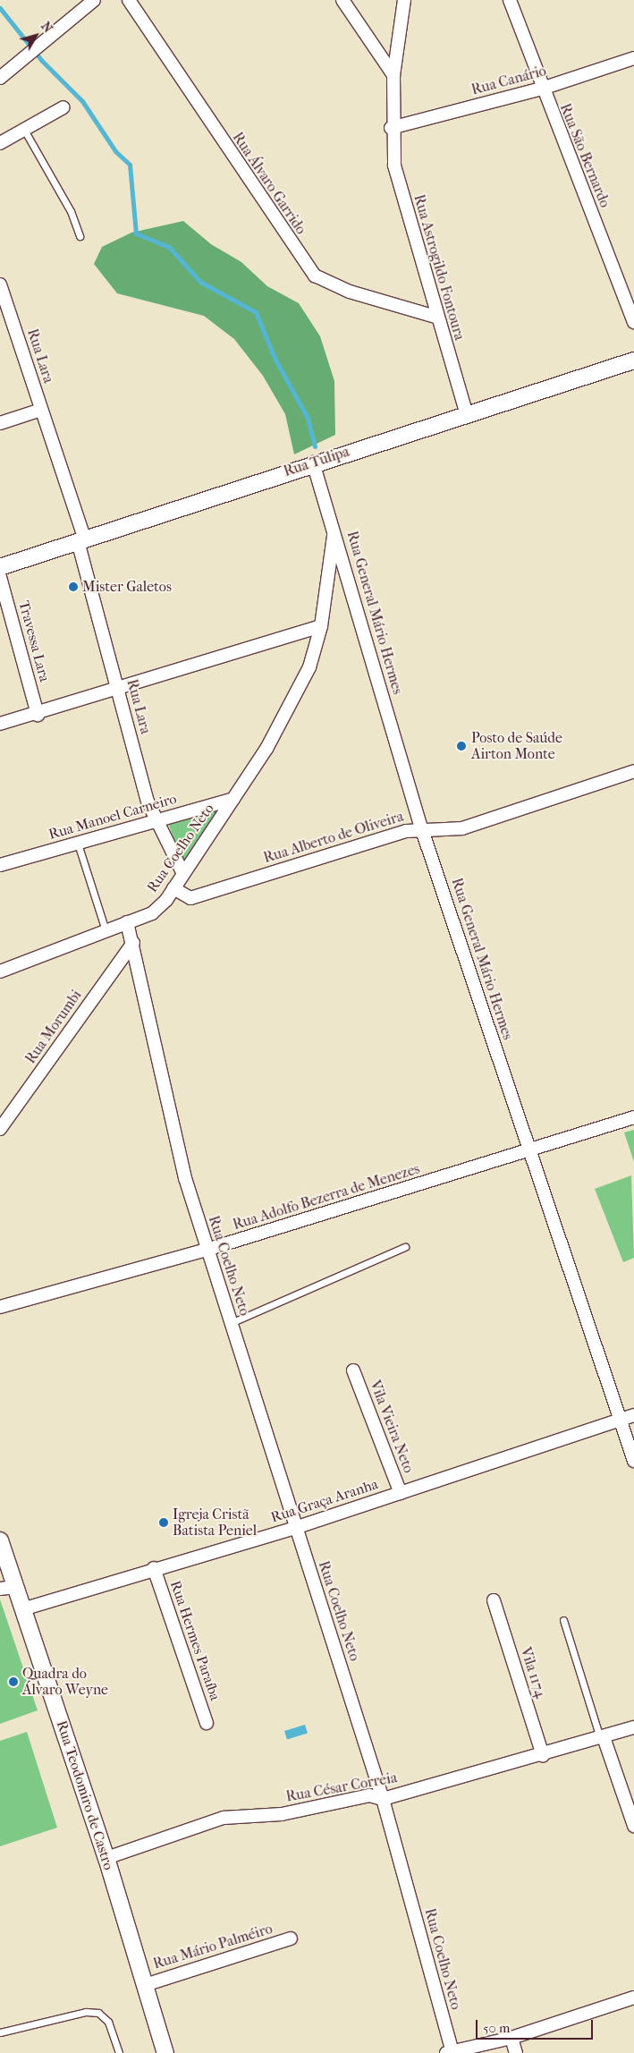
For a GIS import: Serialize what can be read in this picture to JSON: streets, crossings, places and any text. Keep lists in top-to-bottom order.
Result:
{
  "streets": {
    "street": [
      "Rua Canário",
      "Rua São Bernardo",
      "Rua Álvaro Garrido",
      "Rua Astrogildo Fontoura",
      "Rua Lara",
      "Rua Tulipa",
      "Rua General Mário Hermes",
      "Travessa Lara",
      "Rua Manoel Carneiro",
      "Rua Alberto de Oliveira",
      "Rua Coelho Neto",
      "Rua Morumbi",
      "Rua Adolfo Bezerra de Menezes",
      "Vila Vieira Neto",
      "Rua Graça Aranha",
      "Rua Hermes Paraíba",
      "Vila 1174",
      "Rua César Correia",
      "Rua Teodomiro de Castro",
      "Rua Mário Palméiro"
    ]
  },
  "crossings": [
    ["Rua Canário", "Rua São Bernardo"],
    ["Rua Canário", "Rua Astrogildo Fontoura"],
    ["Rua Álvaro Garrido", "Rua Astrogildo Fontoura"],
    ["Rua Astrogildo Fontoura", "Rua Tulipa"],
    ["Rua Lara", "Rua Tulipa"],
    ["Rua Lara", "Rua Manoel Carneiro"],
    ["Rua Lara", "Rua Coelho Neto"],
    ["Rua Tulipa", "Rua General Mário Hermes"],
    ["Rua General Mário Hermes", "Rua Alberto de Oliveira"],
    ["Rua General Mário Hermes", "Rua Coelho Neto"],
    ["Rua General Mário Hermes", "Rua Adolfo Bezerra de Menezes"],
    ["Rua General Mário Hermes", "Rua Graça Aranha"],
    ["Rua Manoel Carneiro", "Rua Coelho Neto"],
    ["Rua Alberto de Oliveira", "Rua Coelho Neto"],
    ["Rua Coelho Neto", "Rua Morumbi"],
    ["Rua Coelho Neto", "Rua Adolfo Bezerra de Menezes"],
    ["Rua Coelho Neto", "Rua Graça Aranha"],
    ["Rua Coelho Neto", "Rua César Correia"],
    ["Vila Vieira Neto", "Rua Graça Aranha"],
    ["Rua Graça Aranha", "Rua Hermes Paraíba"],
    ["Rua Graça Aranha", "Rua Teodomiro de Castro"],
    ["Vila 1174", "Rua César Correia"],
    ["Rua César Correia", "Rua Teodomiro de Castro"],
    ["Rua Teodomiro de Castro", "Rua Mário Palméiro"]
  ],
  "places": [
    "Mister Galetos",
    "Posto de Saúde Airton Monte",
    "Igreja Cristã Batista Peniel",
    "Quadra do Álvaro Weyne"
  ],
  "scale_bar": "50 m",
  "north": "top right"
}
